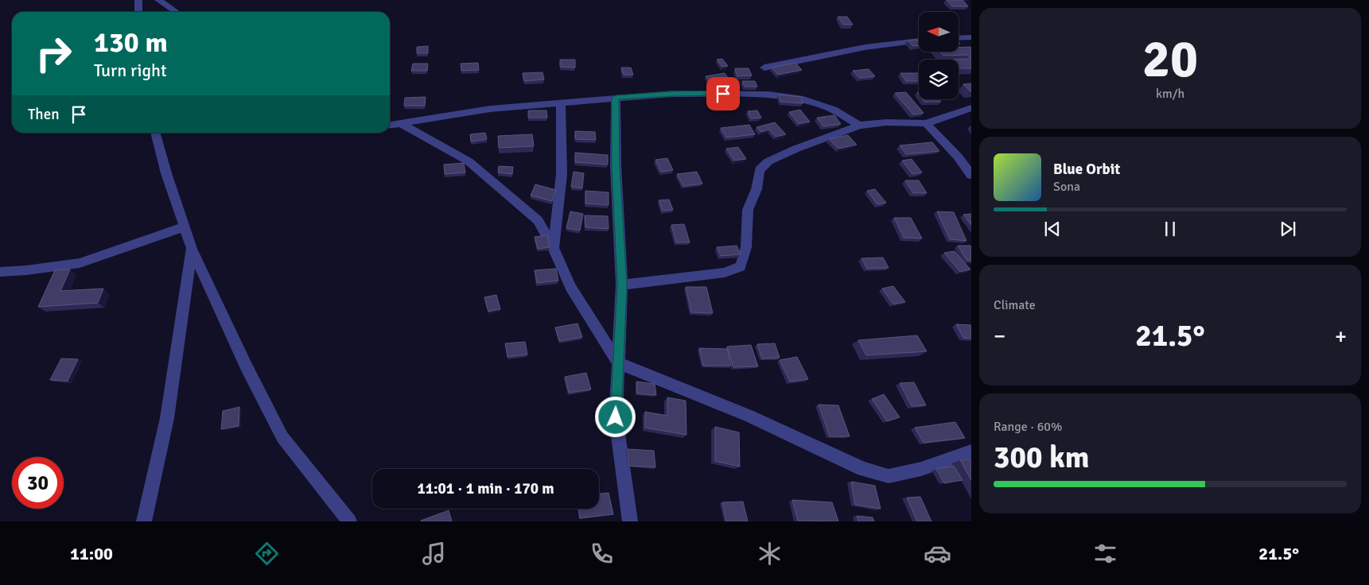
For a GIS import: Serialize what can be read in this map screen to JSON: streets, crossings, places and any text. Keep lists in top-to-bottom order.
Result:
{
  "north": "left",
  "page": {
    "tile": [
      ["20", "km/h"],
      "Climate",
      ["Range · 60%", "300 km"]
    ],
    "turn": ["130 m", "Turn right"],
    "then": "Then",
    "song": ["Blue Orbit", "Sona"],
    "heat": ["−", "21.5°", "+"],
    "limit": "30",
    "trip": "11:01 · 1 min · 170 m",
    "tabs": ["11:00", "21.5°"]
  }
}
